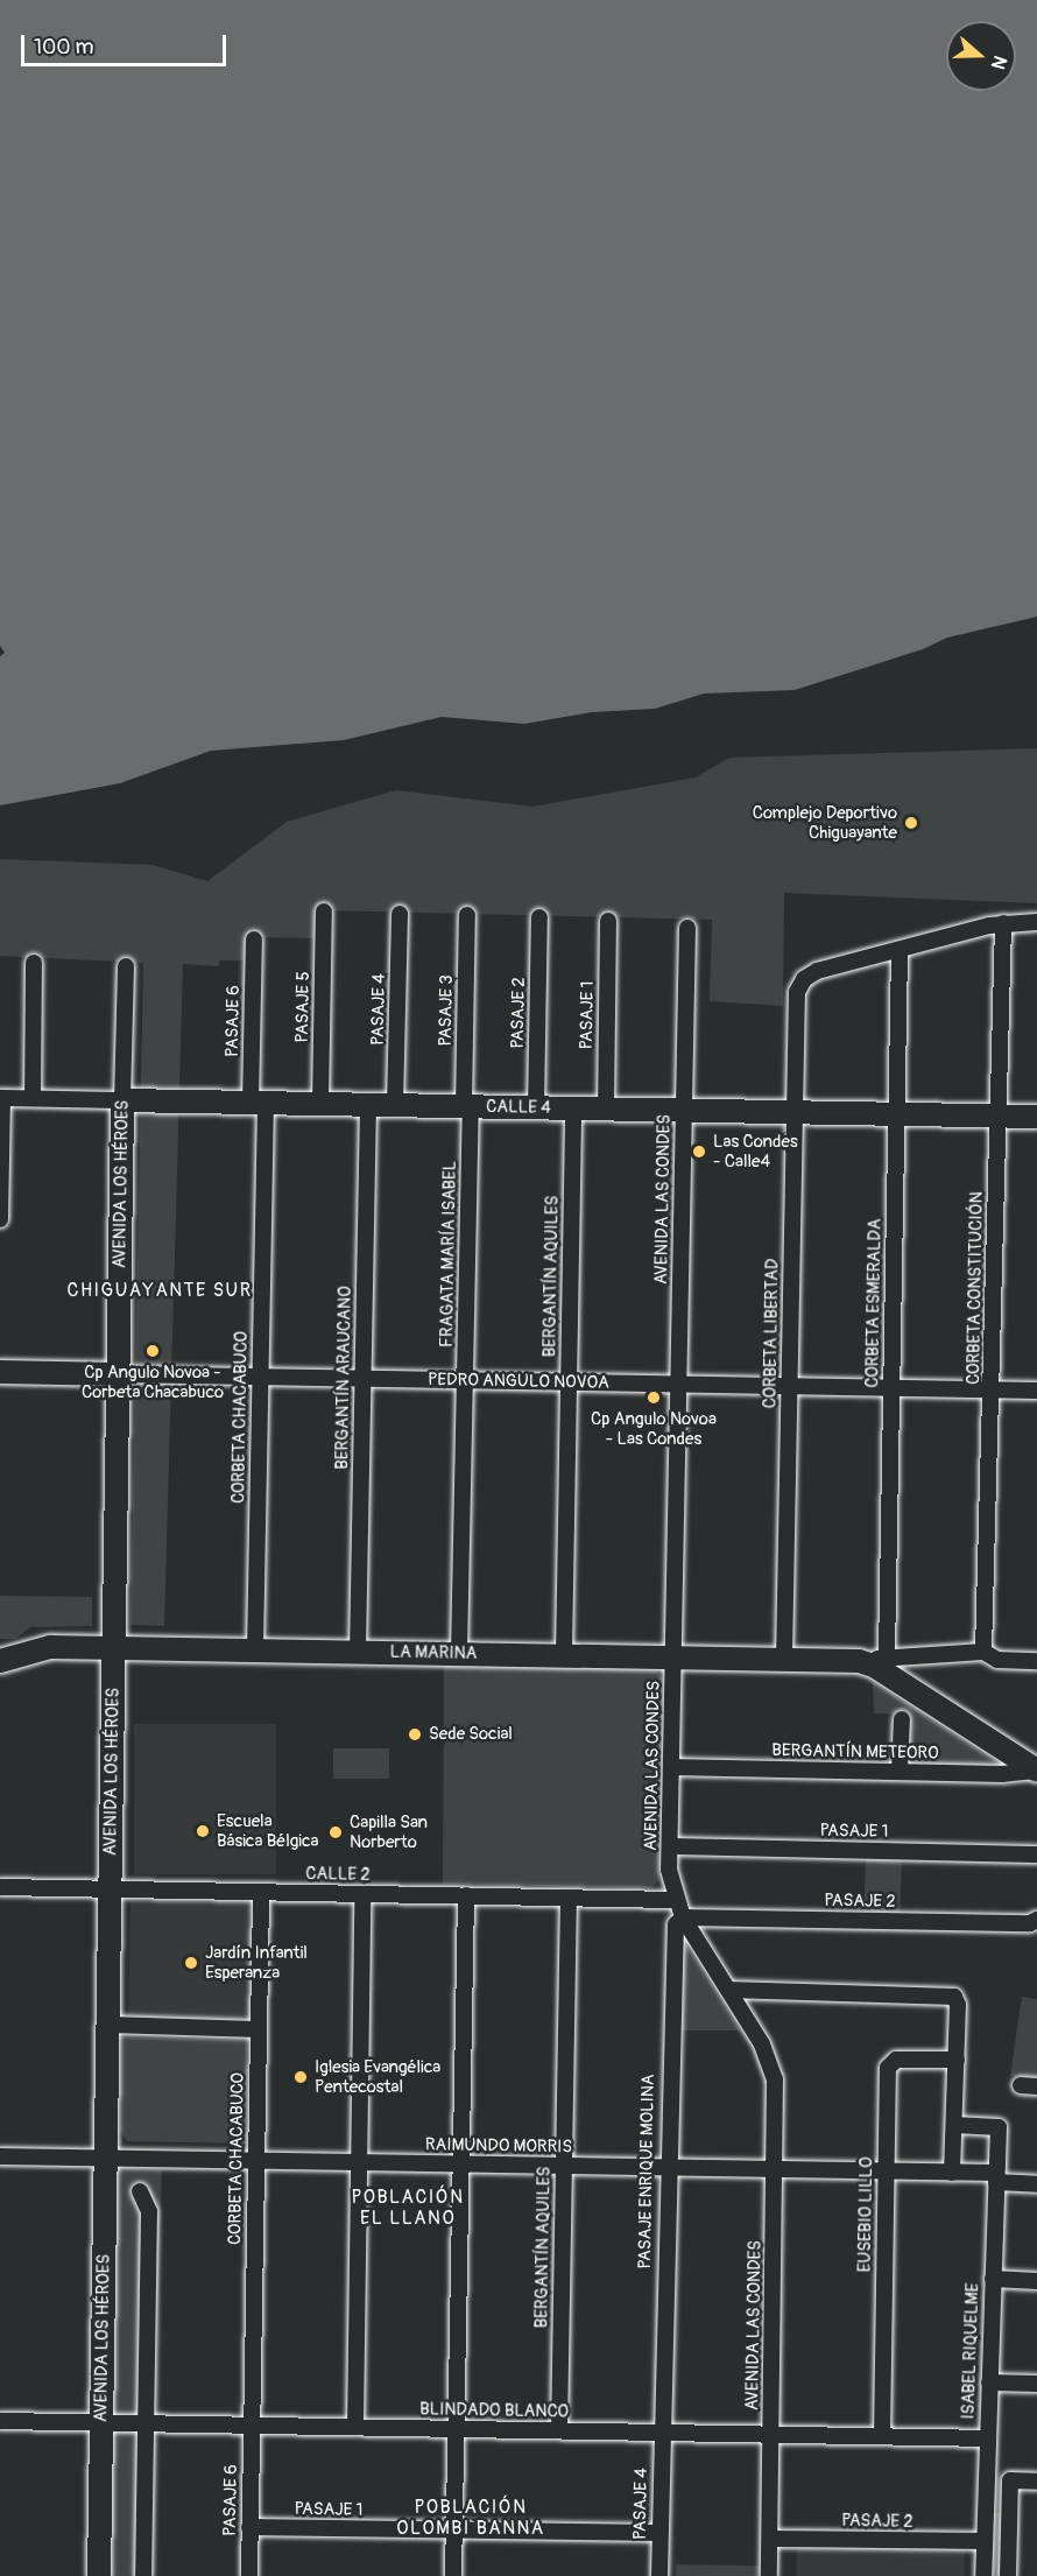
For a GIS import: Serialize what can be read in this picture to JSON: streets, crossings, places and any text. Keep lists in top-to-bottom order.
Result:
{
  "streets": {
    "street": [
      "PASAJE 5",
      "PASAJE 4",
      "PASAJE 3",
      "PASAJE 2",
      "PASAJE 1",
      "PASAJE 6",
      "CALLE 4",
      "AVENIDA LOS HÉROES",
      "AVENIDA LAS CONDES",
      "FRAGATA MARÍA ISABEL",
      "BERGANTÍN AQUILES",
      "CORBETA CONSTITUCIÓN",
      "CORBETA ESMERALDA",
      "CORBETA LIBERTAD",
      "BERGANTÍN ARAUCANO",
      "PEDRO ANGULO NOVOA",
      "CORBETA CHACABUCO",
      "LA MARINA",
      "BERGANTÍN METEORO",
      "CALLE 2",
      "RAIMUNDO MORRIS",
      "PASAJE ENRIQUE MOLINA",
      "EUSEBIO LILLO",
      "ISABEL RIQUELME",
      "BLINDADO BLANCO"
    ]
  },
  "crossings": [
    ["PASAJE 5", "CALLE 4"],
    ["PASAJE 4", "PASAJE 1"],
    ["PASAJE 4", "CALLE 4"],
    ["PASAJE 4", "PASAJE ENRIQUE MOLINA"],
    ["PASAJE 4", "BLINDADO BLANCO"],
    ["PASAJE 3", "CALLE 4"],
    ["PASAJE 3", "FRAGATA MARÍA ISABEL"],
    ["PASAJE 2", "CALLE 4"],
    ["PASAJE 2", "AVENIDA LAS CONDES"],
    ["PASAJE 2", "PASAJE ENRIQUE MOLINA"],
    ["PASAJE 2", "ISABEL RIQUELME"],
    ["PASAJE 1", "PASAJE 6"],
    ["PASAJE 1", "CALLE 4"],
    ["PASAJE 1", "AVENIDA LAS CONDES"],
    ["PASAJE 6", "CALLE 4"],
    ["PASAJE 6", "CORBETA CHACABUCO"],
    ["PASAJE 6", "BLINDADO BLANCO"],
    ["CALLE 4", "AVENIDA LOS HÉROES"],
    ["CALLE 4", "AVENIDA LAS CONDES"],
    ["CALLE 4", "FRAGATA MARÍA ISABEL"],
    ["CALLE 4", "BERGANTÍN AQUILES"],
    ["CALLE 4", "CORBETA CONSTITUCIÓN"],
    ["CALLE 4", "CORBETA ESMERALDA"],
    ["CALLE 4", "CORBETA LIBERTAD"],
    ["CALLE 4", "BERGANTÍN ARAUCANO"],
    ["CALLE 4", "CORBETA CHACABUCO"],
    ["AVENIDA LOS HÉROES", "PEDRO ANGULO NOVOA"],
    ["AVENIDA LOS HÉROES", "LA MARINA"],
    ["AVENIDA LOS HÉROES", "CALLE 2"],
    ["AVENIDA LOS HÉROES", "RAIMUNDO MORRIS"],
    ["AVENIDA LOS HÉROES", "BLINDADO BLANCO"],
    ["AVENIDA LAS CONDES", "PEDRO ANGULO NOVOA"],
    ["AVENIDA LAS CONDES", "LA MARINA"],
    ["AVENIDA LAS CONDES", "BERGANTÍN METEORO"],
    ["AVENIDA LAS CONDES", "CALLE 2"],
    ["AVENIDA LAS CONDES", "RAIMUNDO MORRIS"],
    ["AVENIDA LAS CONDES", "PASAJE ENRIQUE MOLINA"],
    ["AVENIDA LAS CONDES", "BLINDADO BLANCO"],
    ["FRAGATA MARÍA ISABEL", "PEDRO ANGULO NOVOA"],
    ["FRAGATA MARÍA ISABEL", "LA MARINA"],
    ["BERGANTÍN AQUILES", "PEDRO ANGULO NOVOA"],
    ["BERGANTÍN AQUILES", "LA MARINA"],
    ["BERGANTÍN AQUILES", "CALLE 2"],
    ["BERGANTÍN AQUILES", "RAIMUNDO MORRIS"],
    ["BERGANTÍN AQUILES", "BLINDADO BLANCO"],
    ["CORBETA CONSTITUCIÓN", "CORBETA LIBERTAD"],
    ["CORBETA CONSTITUCIÓN", "PEDRO ANGULO NOVOA"],
    ["CORBETA CONSTITUCIÓN", "LA MARINA"],
    ["CORBETA ESMERALDA", "CORBETA LIBERTAD"],
    ["CORBETA ESMERALDA", "PEDRO ANGULO NOVOA"],
    ["CORBETA ESMERALDA", "LA MARINA"],
    ["CORBETA LIBERTAD", "PEDRO ANGULO NOVOA"],
    ["CORBETA LIBERTAD", "LA MARINA"],
    ["BERGANTÍN ARAUCANO", "PEDRO ANGULO NOVOA"],
    ["BERGANTÍN ARAUCANO", "LA MARINA"],
    ["PEDRO ANGULO NOVOA", "CORBETA CHACABUCO"],
    ["CORBETA CHACABUCO", "LA MARINA"],
    ["CORBETA CHACABUCO", "CALLE 2"],
    ["CORBETA CHACABUCO", "RAIMUNDO MORRIS"],
    ["CORBETA CHACABUCO", "BLINDADO BLANCO"],
    ["LA MARINA", "BERGANTÍN METEORO"],
    ["RAIMUNDO MORRIS", "PASAJE ENRIQUE MOLINA"],
    ["RAIMUNDO MORRIS", "EUSEBIO LILLO"],
    ["RAIMUNDO MORRIS", "ISABEL RIQUELME"],
    ["PASAJE ENRIQUE MOLINA", "BLINDADO BLANCO"],
    ["EUSEBIO LILLO", "BLINDADO BLANCO"],
    ["ISABEL RIQUELME", "BLINDADO BLANCO"]
  ],
  "districts": ["CHIGUAYANTE SUR", "POBLACIÓN EL LLANO", "POBLACIÓN OLOMBI BANNA"],
  "places": [
    "Complejo Deportivo Chiguayante",
    "Las Condes - Calle4",
    "Cp Angulo Novoa - Corbeta Chacabuco",
    "Cp Angulo Novoa - Las Condes",
    "Sede Social",
    "Escuela Básica Bélgica",
    "Capilla San Norberto",
    "Jardín Infantil Esperanza",
    "Iglesia Evangélica Pentecostal"
  ],
  "scale_bar": "100 m",
  "north": "right"
}
